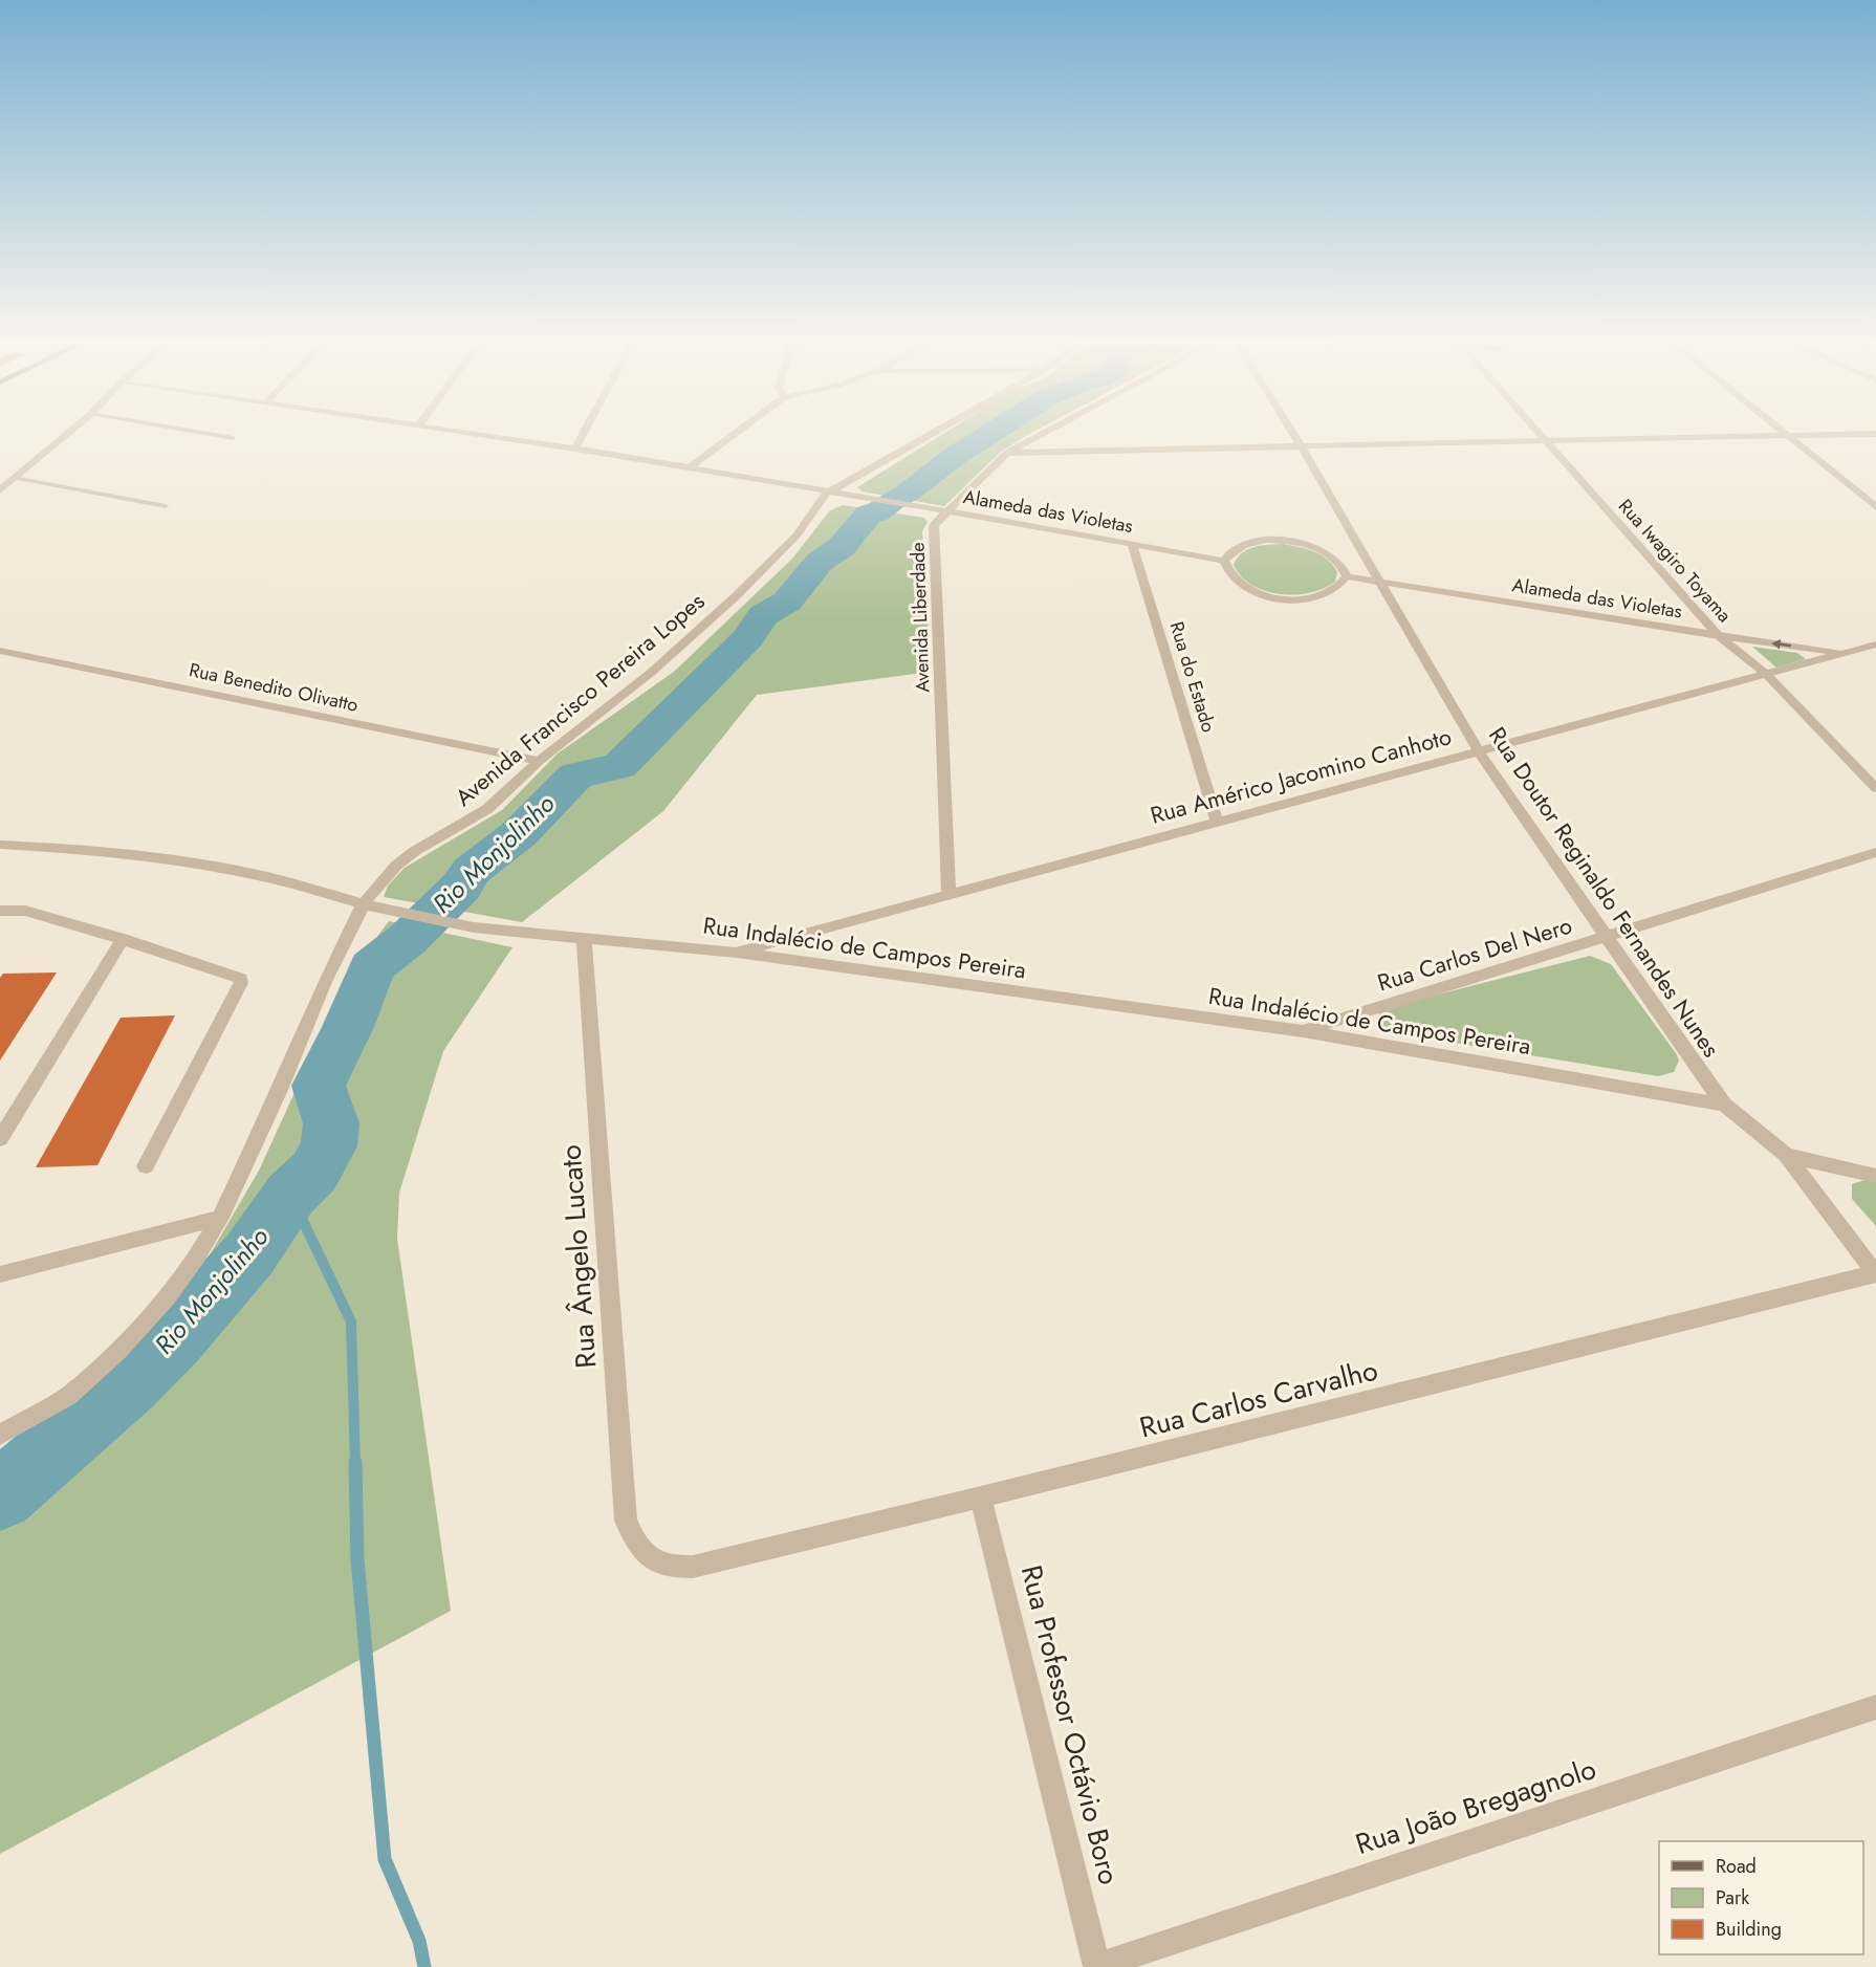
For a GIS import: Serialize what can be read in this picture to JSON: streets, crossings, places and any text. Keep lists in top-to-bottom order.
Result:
{
  "streets": {
    "street": [
      "Alameda das Violetas",
      "Rua Iwagiro Toyama",
      "Avenida Liberdade",
      "Rua do Estado",
      "Rua Benedito Olivatto",
      "Avenida Francisco Pereira Lopes",
      "Rua Américo Jacomino Canhoto",
      "Rua Doutor Reginaldo Fernandes Nunes",
      "Rua Indalécio de Campos Pereira",
      "Rua Carlos Del Nero",
      "Rua Ângelo Lucato",
      "Rua Carlos Carvalho",
      "Rua Professor Octávio Boro",
      "Rua João Bregagnolo"
    ]
  },
  "crossings": [
    ["Alameda das Violetas", "Rua Iwagiro Toyama"],
    ["Alameda das Violetas", "Avenida Liberdade"],
    ["Alameda das Violetas", "Rua do Estado"],
    ["Alameda das Violetas", "Avenida Francisco Pereira Lopes"],
    ["Alameda das Violetas", "Rua Américo Jacomino Canhoto"],
    ["Alameda das Violetas", "Rua Doutor Reginaldo Fernandes Nunes"],
    ["Rua Iwagiro Toyama", "Rua Américo Jacomino Canhoto"],
    ["Avenida Liberdade", "Rua Américo Jacomino Canhoto"],
    ["Rua do Estado", "Rua Américo Jacomino Canhoto"],
    ["Rua Benedito Olivatto", "Avenida Francisco Pereira Lopes"],
    ["Avenida Francisco Pereira Lopes", "Rua Indalécio de Campos Pereira"],
    ["Rua Américo Jacomino Canhoto", "Rua Doutor Reginaldo Fernandes Nunes"],
    ["Rua Américo Jacomino Canhoto", "Rua Indalécio de Campos Pereira"],
    ["Rua Doutor Reginaldo Fernandes Nunes", "Rua Indalécio de Campos Pereira"],
    ["Rua Doutor Reginaldo Fernandes Nunes", "Rua Carlos Del Nero"],
    ["Rua Doutor Reginaldo Fernandes Nunes", "Rua Carlos Carvalho"],
    ["Rua Indalécio de Campos Pereira", "Rua Carlos Del Nero"],
    ["Rua Indalécio de Campos Pereira", "Rua Ângelo Lucato"],
    ["Rua Ângelo Lucato", "Rua Carlos Carvalho"],
    ["Rua Carlos Carvalho", "Rua Professor Octávio Boro"],
    ["Rua Professor Octávio Boro", "Rua João Bregagnolo"]
  ],
  "water": ["Rio Monjolinho"],
  "legend": ["Road", "Park", "Building"]
}
